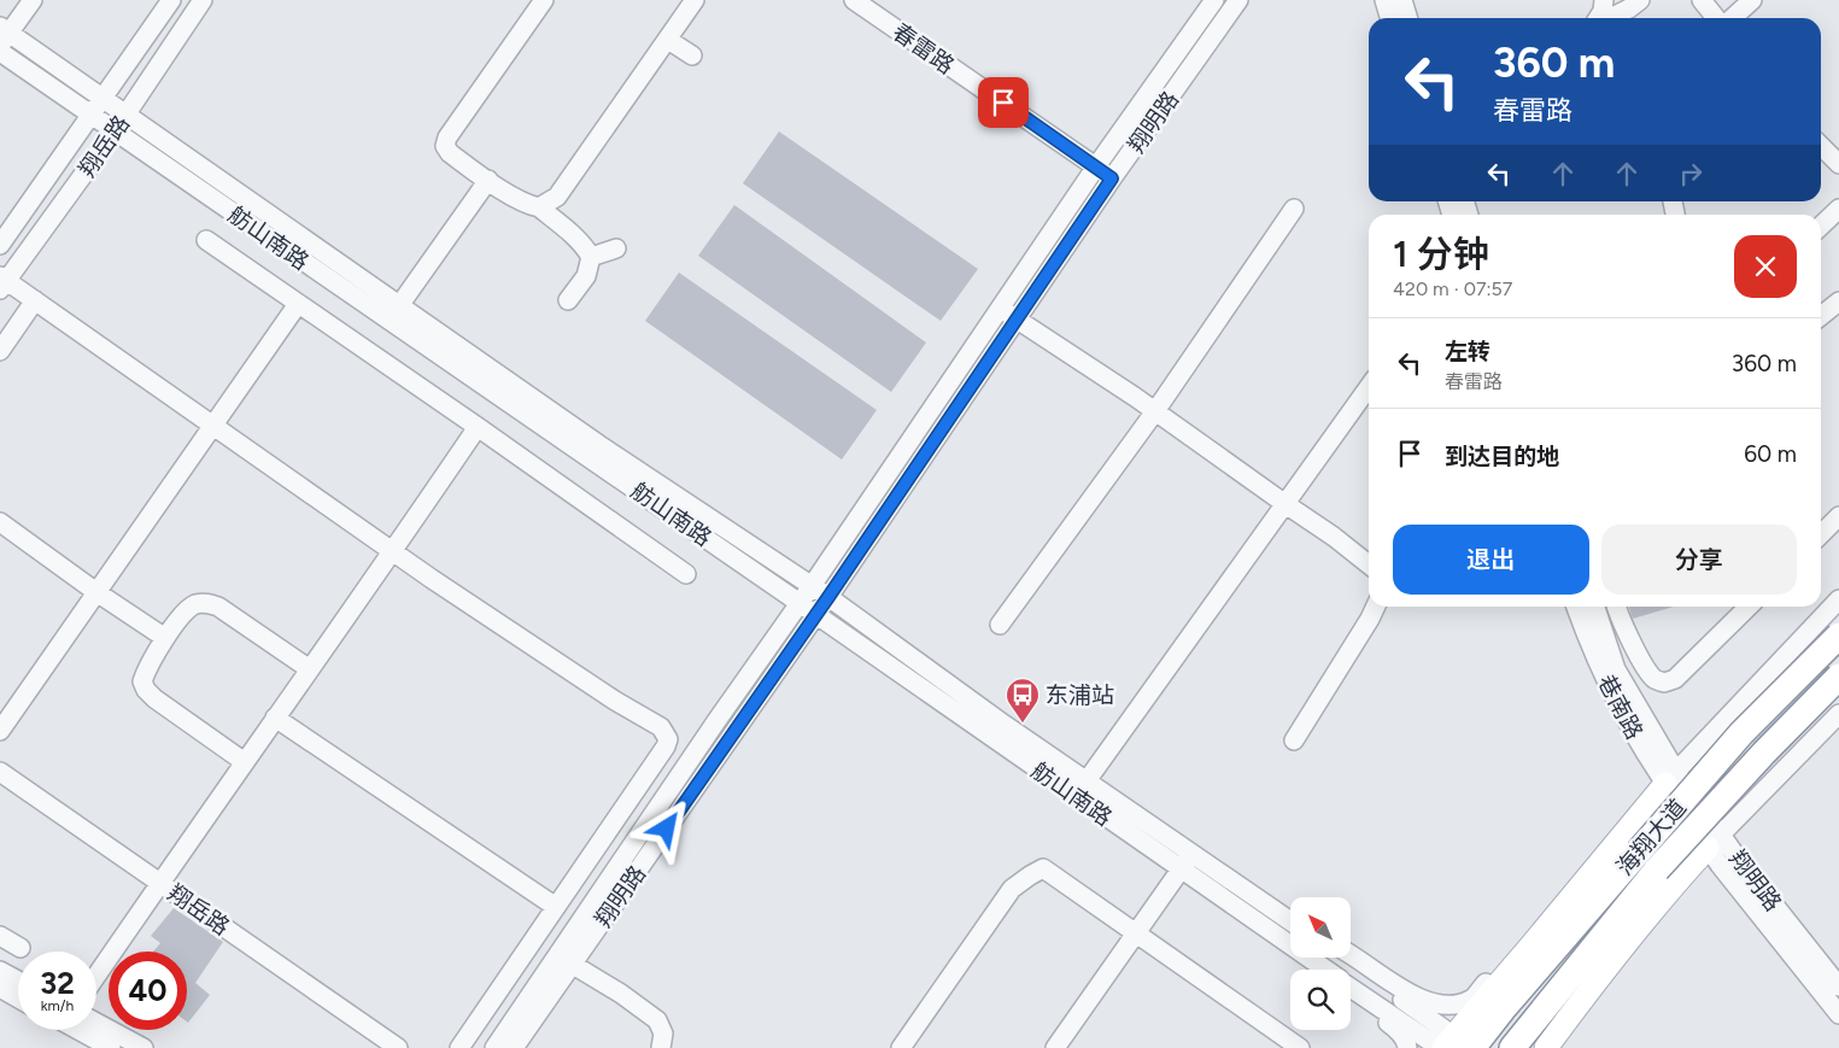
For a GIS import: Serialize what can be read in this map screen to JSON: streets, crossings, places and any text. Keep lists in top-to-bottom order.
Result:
{
  "streets": {
    "highway": ["海翔大道"],
    "street": [
      "春雷路",
      "翔明路",
      "翔岳路",
      "舫山南路",
      "巷南路"
    ]
  },
  "crossings": [
    ["春雷路", "翔明路"],
    ["翔明路", "舫山南路"],
    ["翔明路", "巷南路"],
    ["翔岳路", "舫山南路"],
    ["舫山南路", "海翔大道"]
  ],
  "places": {
    "bus stop": ["东浦站"]
  },
  "north": "top left",
  "page": {
    "turn": ["360 m", "春雷路"],
    "heading": ["1 分钟", "420 m · 07:57"],
    "list": [
      {
        "name": "左转",
        "note": "春雷路",
        "value": "360 m"
      },
      {
        "name": "到达目的地",
        "value": "60 m"
      }
    ],
    "buttons": ["退出", "分享"],
    "speed": "32 km/h",
    "limit": "40"
  }
}
